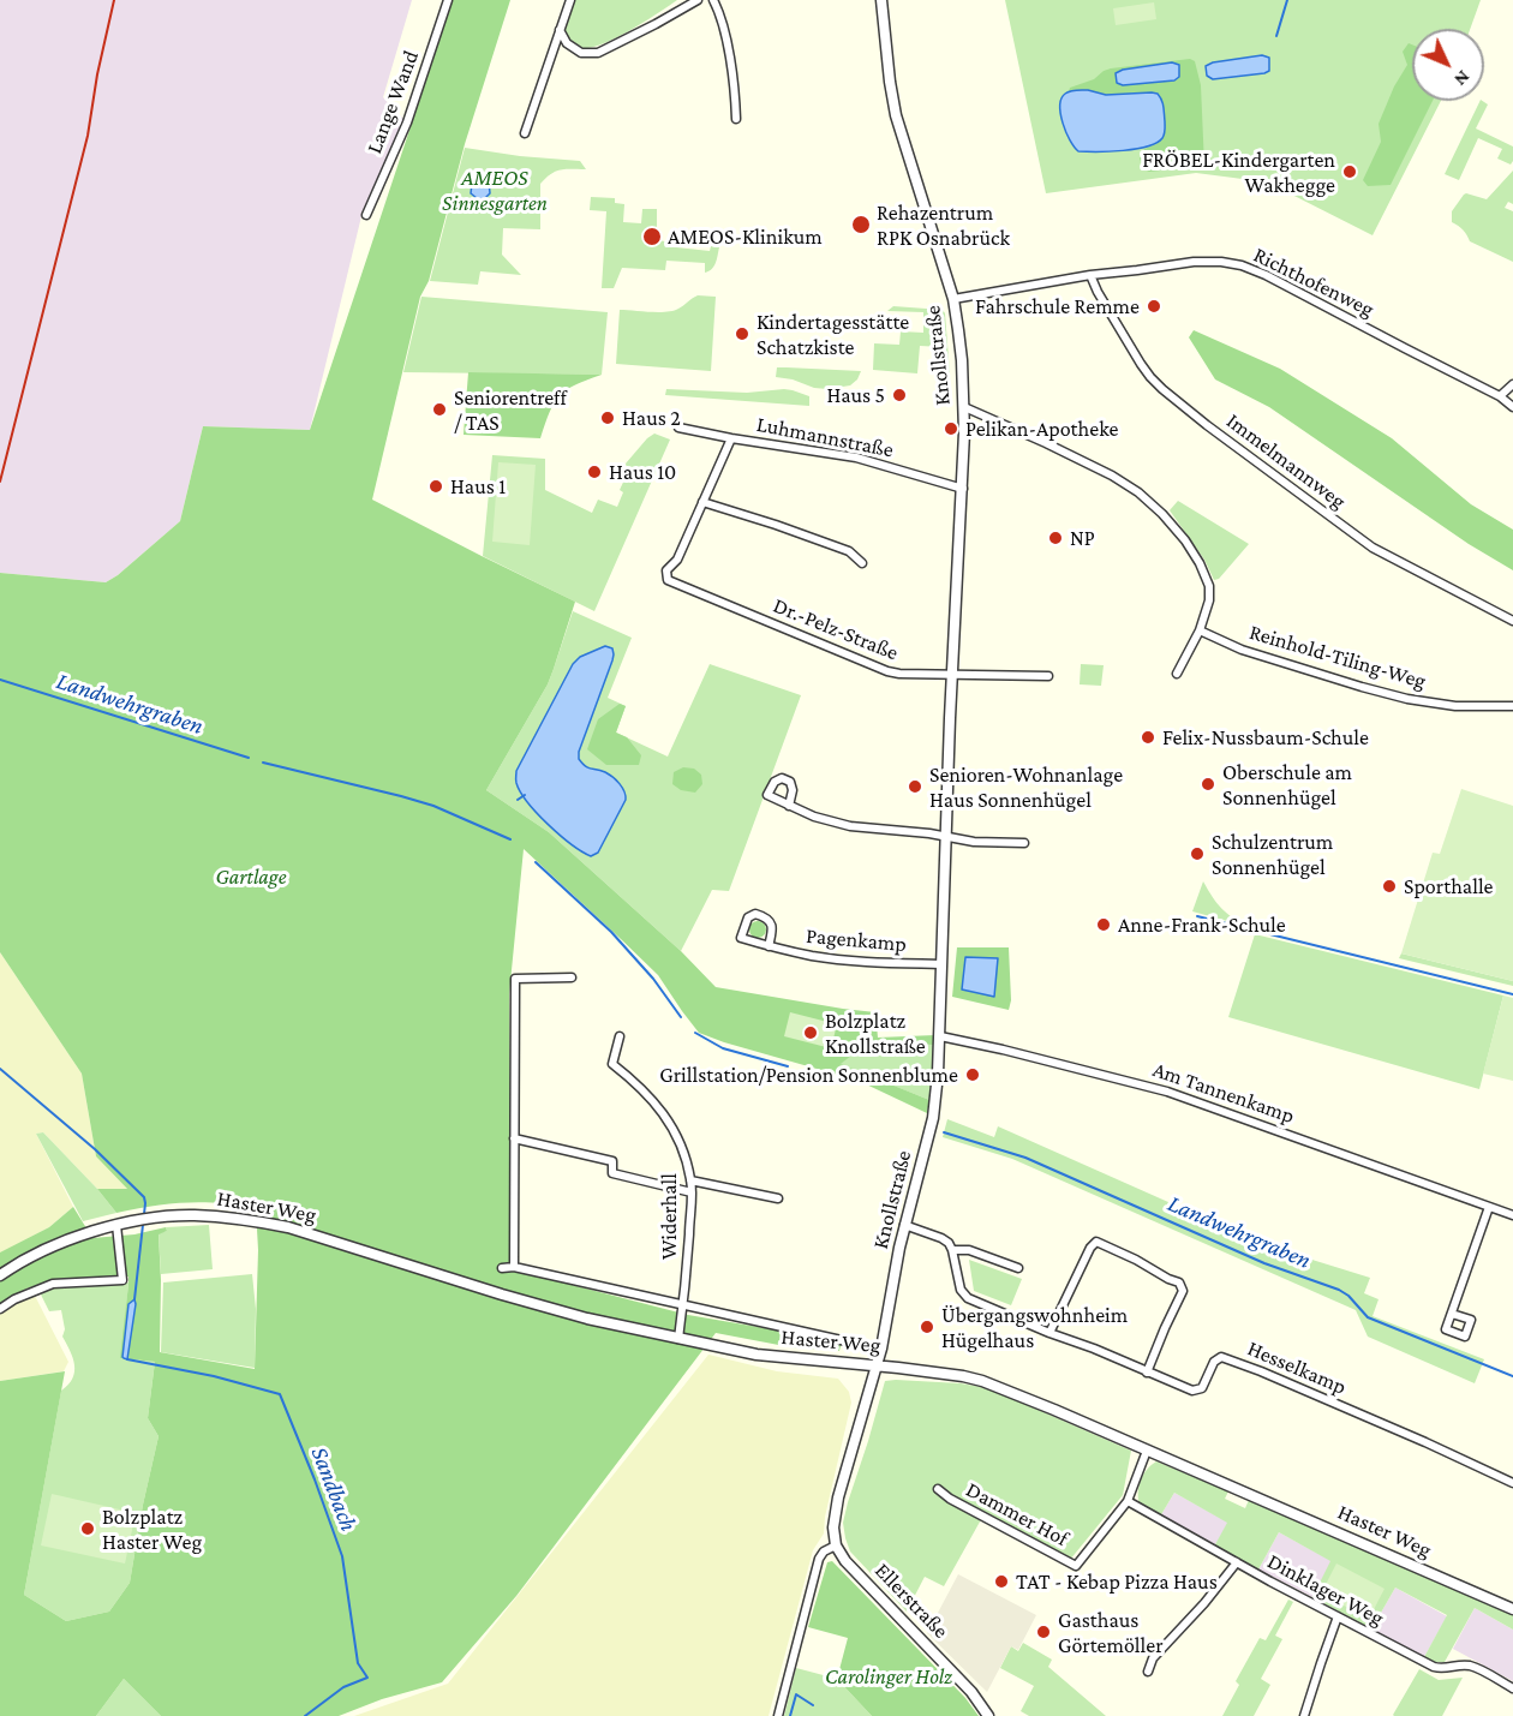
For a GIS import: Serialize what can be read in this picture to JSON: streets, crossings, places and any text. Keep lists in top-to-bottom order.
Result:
{
  "streets": {
    "street": [
      "Lange Wand",
      "Richthofenweg",
      "Knollstraße",
      "Luhmannstraße",
      "Immelmannweg",
      "Dr.-Pelz-Straße",
      "Reinhold-Tiling-Weg",
      "Pagenkamp",
      "Am Tannenkamp",
      "Haster Weg",
      "Widerhall",
      "Hesselkamp",
      "Dammer Hof",
      "Dinklager Weg",
      "Ellerstraße"
    ]
  },
  "crossings": [
    ["Richthofenweg", "Knollstraße"],
    ["Richthofenweg", "Immelmannweg"],
    ["Knollstraße", "Luhmannstraße"],
    ["Knollstraße", "Dr.-Pelz-Straße"],
    ["Knollstraße", "Pagenkamp"],
    ["Knollstraße", "Am Tannenkamp"],
    ["Knollstraße", "Haster Weg"],
    ["Knollstraße", "Ellerstraße"],
    ["Haster Weg", "Widerhall"],
    ["Haster Weg", "Dammer Hof"],
    ["Dammer Hof", "Dinklager Weg"]
  ],
  "water": ["Landwehrgraben", "Sandbach"],
  "parks": ["AMEOS Sinnesgarten", "Gartlage", "Carolinger Holz"],
  "places": [
    "FRÖBEL-Kindergarten Wakhegge",
    "Rehazentrum RPK Osnabrück",
    "AMEOS-Klinikum",
    "Fahrschule Remme",
    "Kindertagesstätte Schatzkiste",
    "Haus 5",
    "Seniorentreff / TAS",
    "Haus 2",
    "Pelikan-Apotheke",
    "Haus 10",
    "Haus 1",
    "NP",
    "Felix-Nussbaum-Schule",
    "Oberschule am Sonnenhügel",
    "Senioren-Wohnanlage Haus Sonnenhügel",
    "Schulzentrum Sonnenhügel",
    "Sporthalle",
    "Anne-Frank-Schule",
    "Bolzplatz Knollstraße",
    "Grillstation/Pension Sonnenblume",
    "Übergangswohnheim Hügelhaus",
    "Bolzplatz Haster Weg",
    "TAT - Kebap Pizza Haus",
    "Gasthaus Görtemöller"
  ],
  "north": "bottom right"
}
